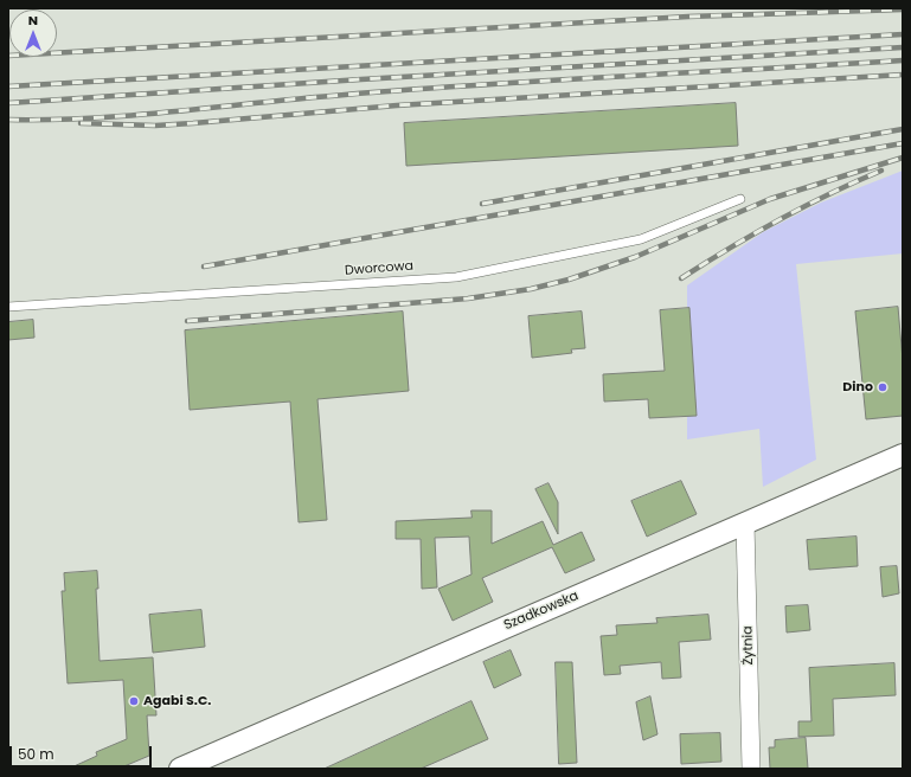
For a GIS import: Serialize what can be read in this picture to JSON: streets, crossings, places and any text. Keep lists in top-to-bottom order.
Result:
{
  "streets": {
    "street": ["Szadkowska", "Żytnia"],
    "lane": ["Dworcowa"]
  },
  "crossings": [
    ["Szadkowska", "Żytnia"]
  ],
  "places": ["Dino", "Agabi S.C."],
  "scale_bar": "50 m",
  "north": "top"
}
